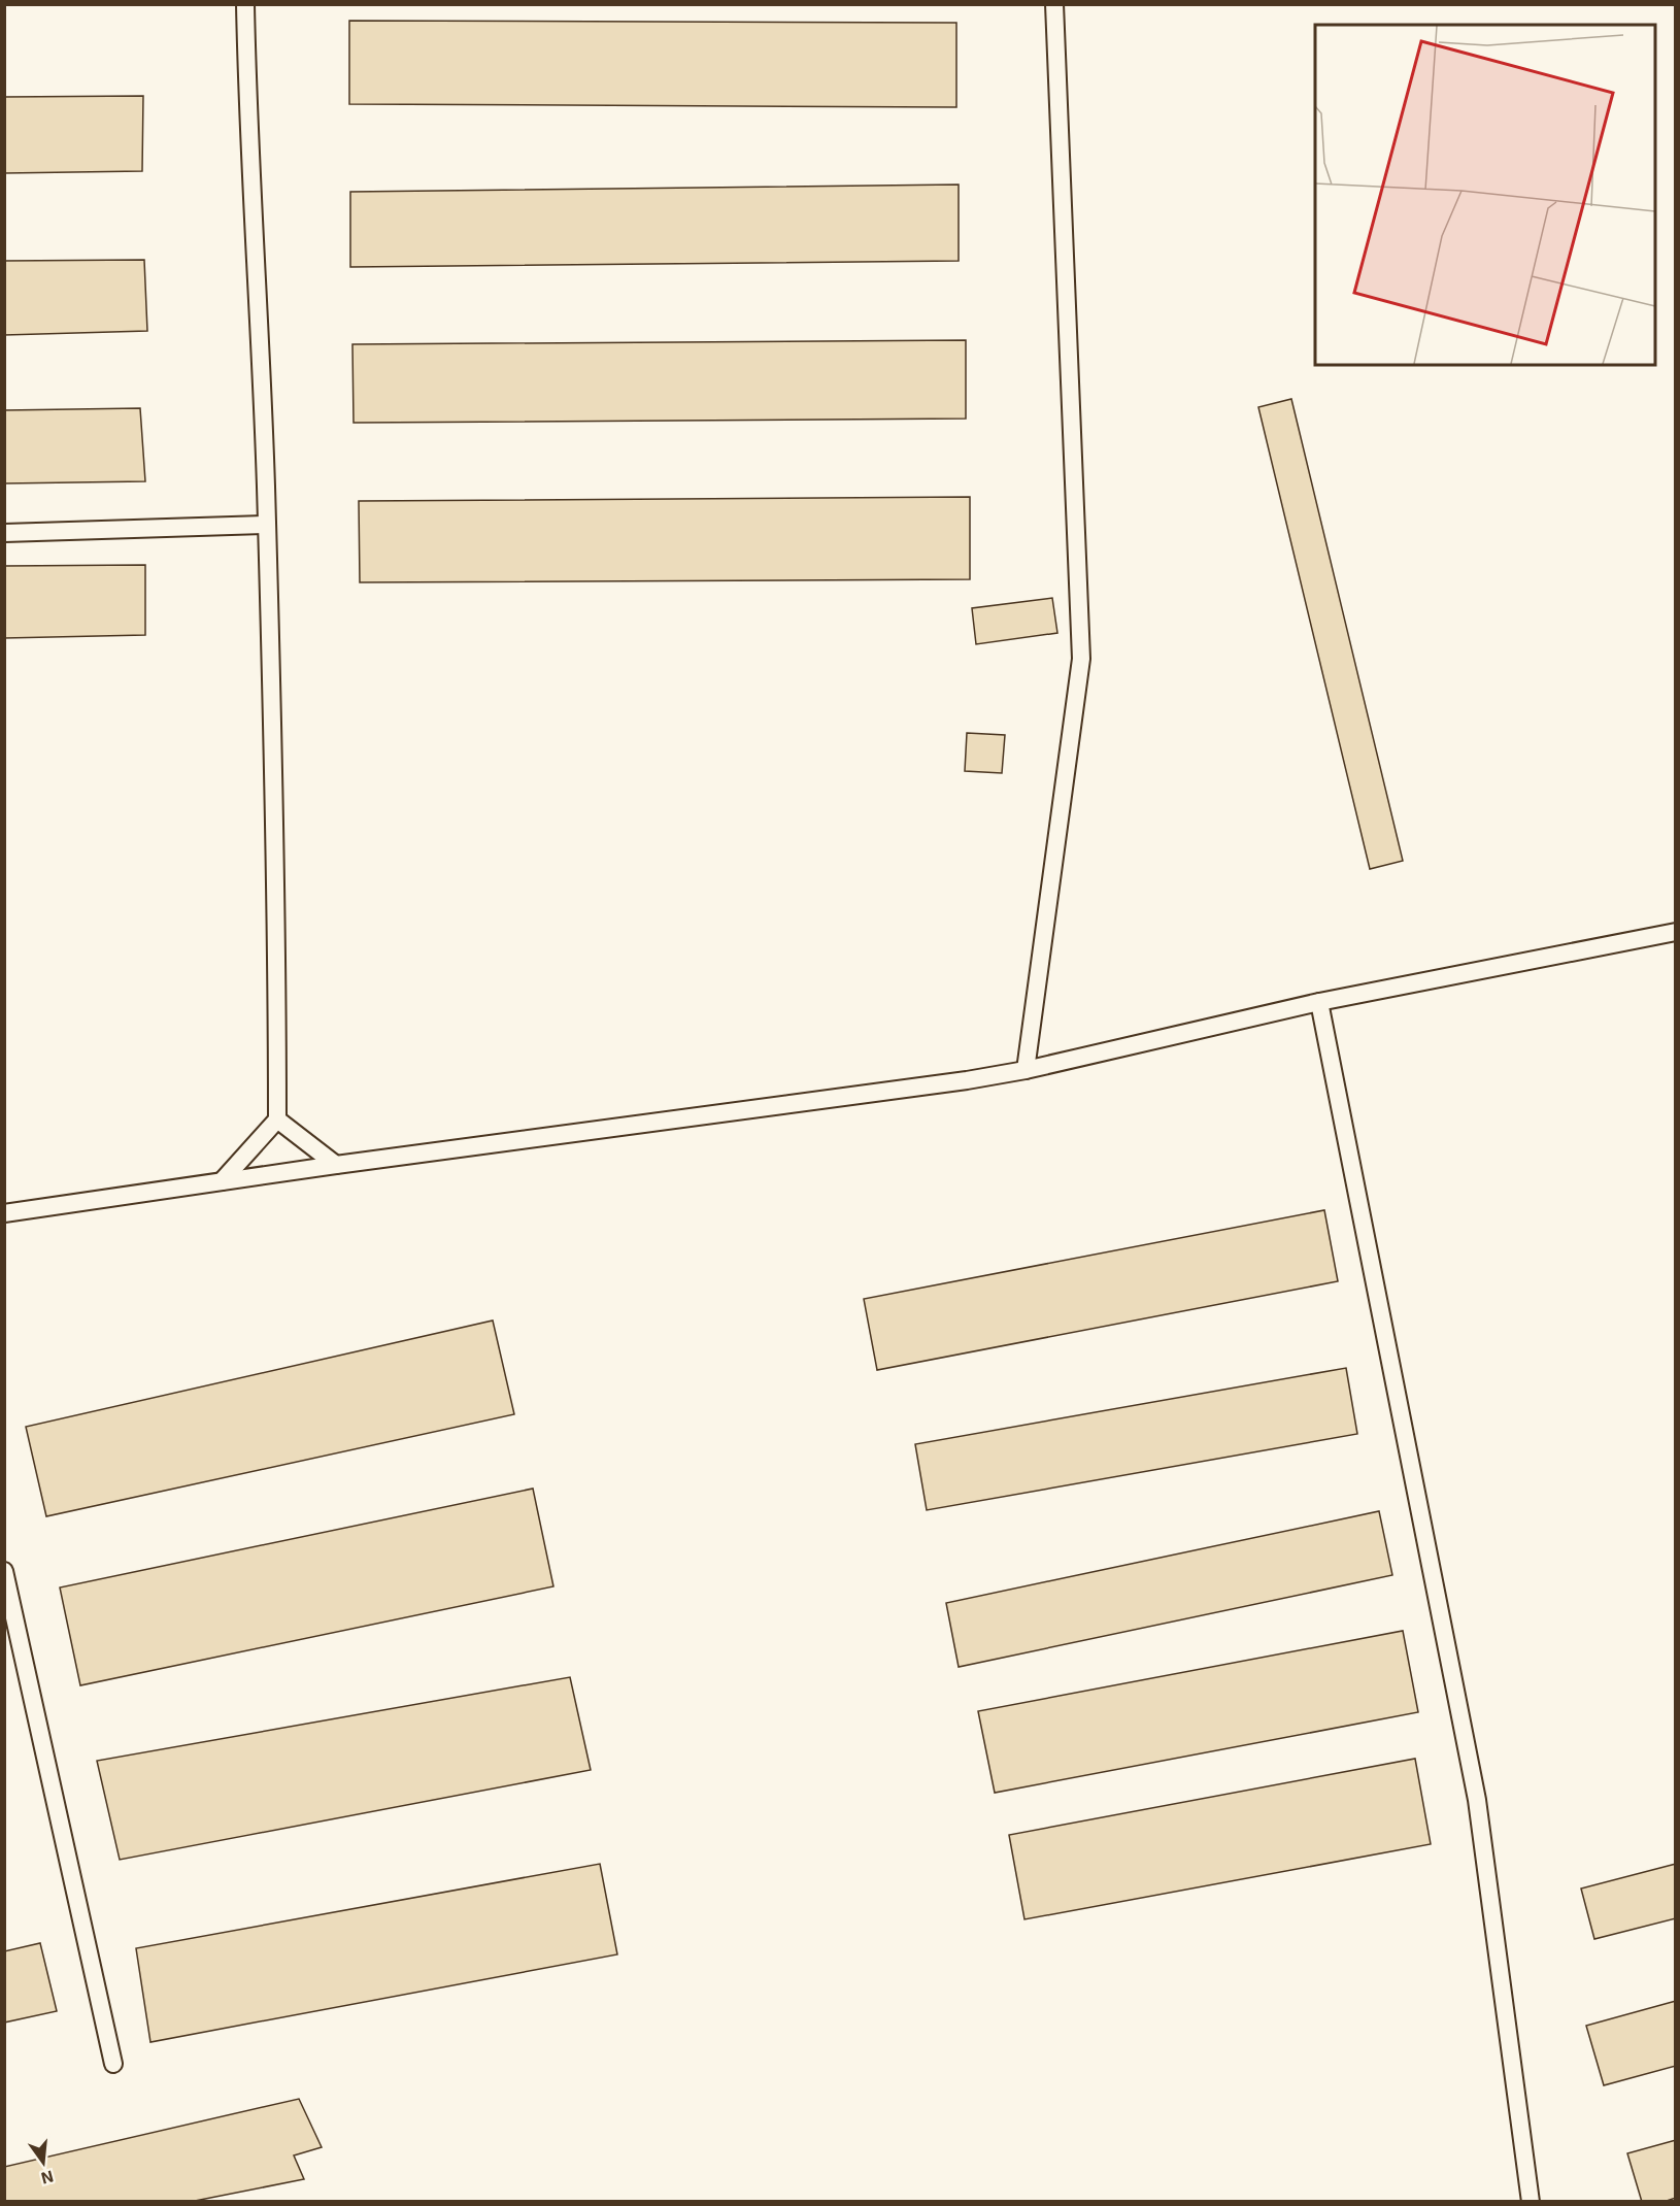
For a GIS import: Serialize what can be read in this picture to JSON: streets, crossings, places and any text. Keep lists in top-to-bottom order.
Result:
{
  "north": "bottom"
}
